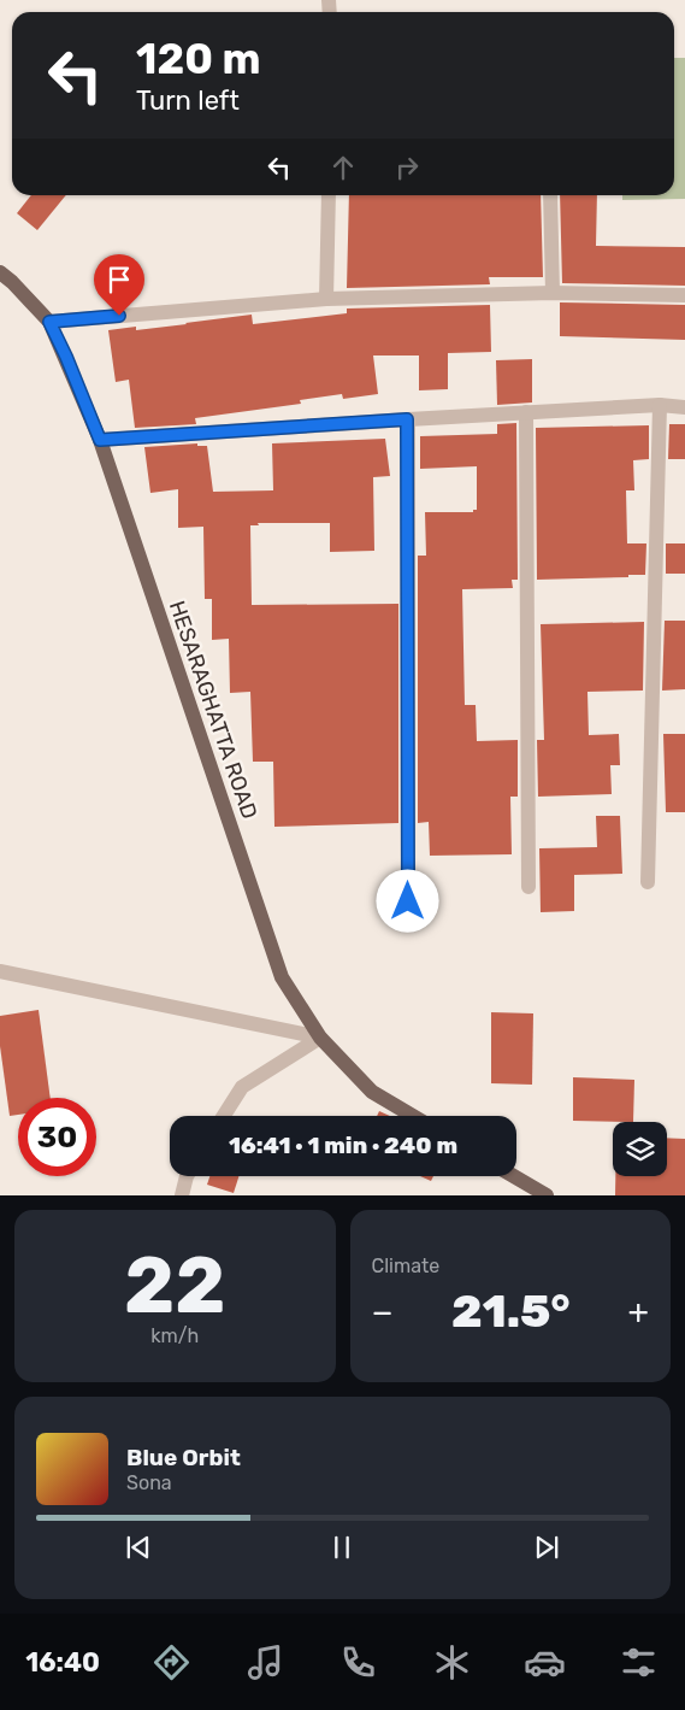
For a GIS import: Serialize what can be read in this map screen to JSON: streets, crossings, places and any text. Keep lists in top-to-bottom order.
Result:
{
  "streets": {
    "main road": ["HESARAGHATTA ROAD"]
  },
  "page": {
    "turn": ["120 m", "Turn left"],
    "limit": "30",
    "trip": "16:41 · 1 min · 240 m",
    "tile": [
      ["22", "km/h"],
      "Climate"
    ],
    "heat": ["−", "21.5°", "+"],
    "song": ["Blue Orbit", "Sona"],
    "tabs": "16:40"
  }
}
